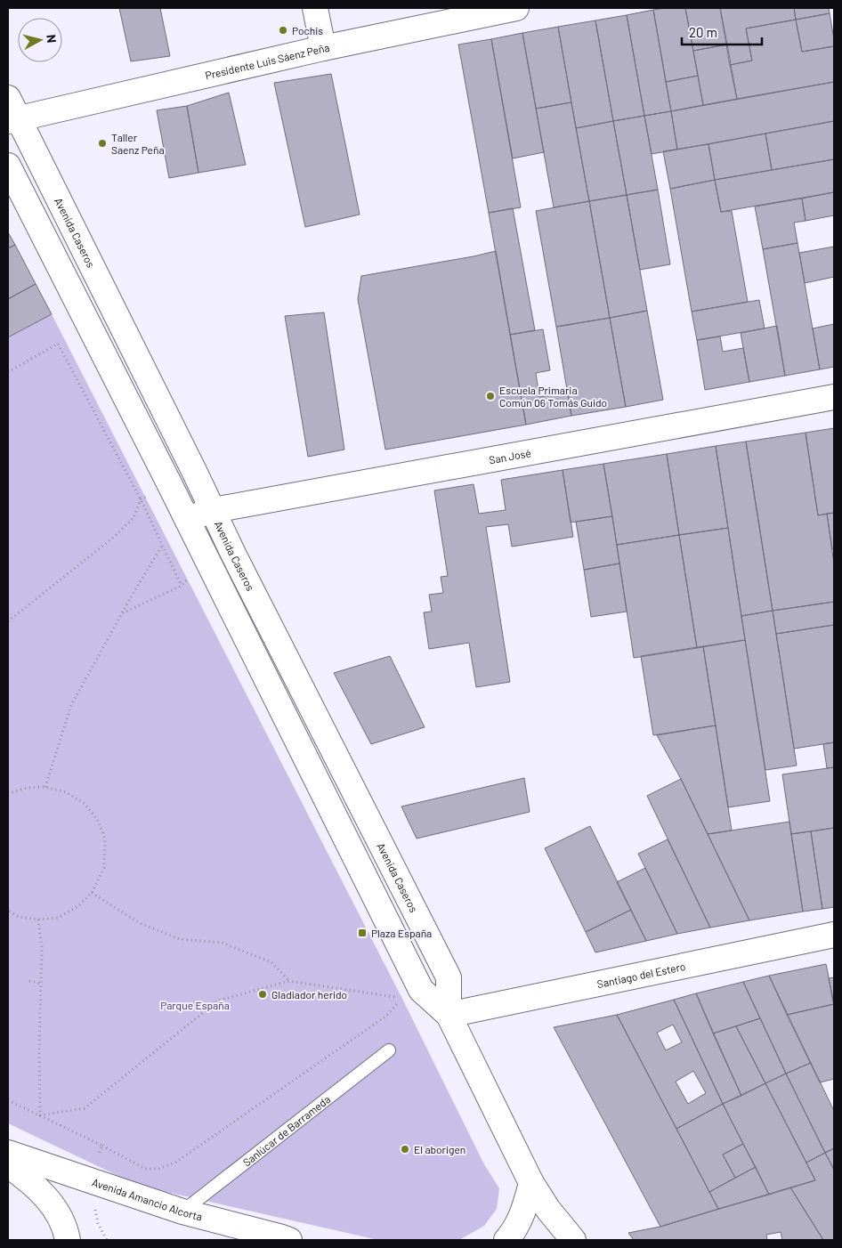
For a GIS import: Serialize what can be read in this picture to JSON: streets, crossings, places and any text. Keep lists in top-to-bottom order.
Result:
{
  "streets": {
    "main road": [
      "Presidente Luis Sáenz Peña",
      "Avenida Caseros",
      "San José",
      "Santiago del Estero",
      "Avenida Amancio Alcorta"
    ],
    "lane": ["Sanlúcar de Barrameda"]
  },
  "crossings": [
    ["Presidente Luis Sáenz Peña", "Avenida Caseros"],
    ["Avenida Caseros", "San José"],
    ["Avenida Caseros", "Santiago del Estero"],
    ["Sanlúcar de Barrameda", "Avenida Amancio Alcorta"]
  ],
  "parks": ["Parque España"],
  "places": {
    "other": [
      "Pochis",
      "Taller Saenz Peña",
      "Escuela Primaria Común 06 Tomás Guido",
      "Gladiador herido",
      "El aborigen"
    ],
    "transit": ["Plaza España"]
  },
  "scale_bar": "20 m",
  "north": "right"
}
